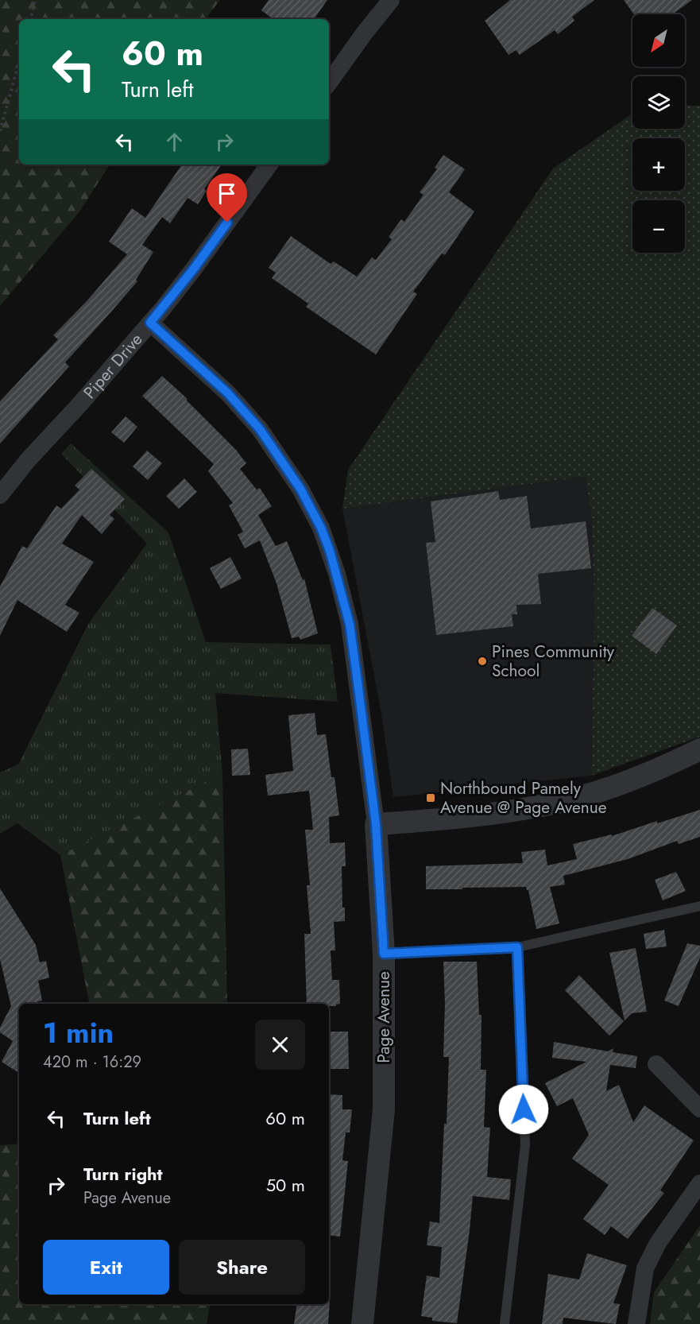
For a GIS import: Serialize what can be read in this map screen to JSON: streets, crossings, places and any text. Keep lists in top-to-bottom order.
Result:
{
  "streets": {
    "street": ["Piper Drive", "Page Avenue"]
  },
  "crossings": [
    ["Piper Drive", "Page Avenue"]
  ],
  "places": {
    "other": ["Pines Community School"],
    "transit": ["Northbound Pamely Avenue @ Page Avenue"]
  },
  "north": "bottom left",
  "page": {
    "map_buttons": ["+", "−"],
    "turn": ["60 m", "Turn left"],
    "heading": ["1 min", "420 m · 16:29"],
    "list": [
      {
        "name": "Turn left",
        "value": "60 m"
      },
      {
        "name": "Turn right",
        "note": "Page Avenue",
        "value": "50 m"
      }
    ],
    "buttons": ["Exit", "Share"]
  }
}
